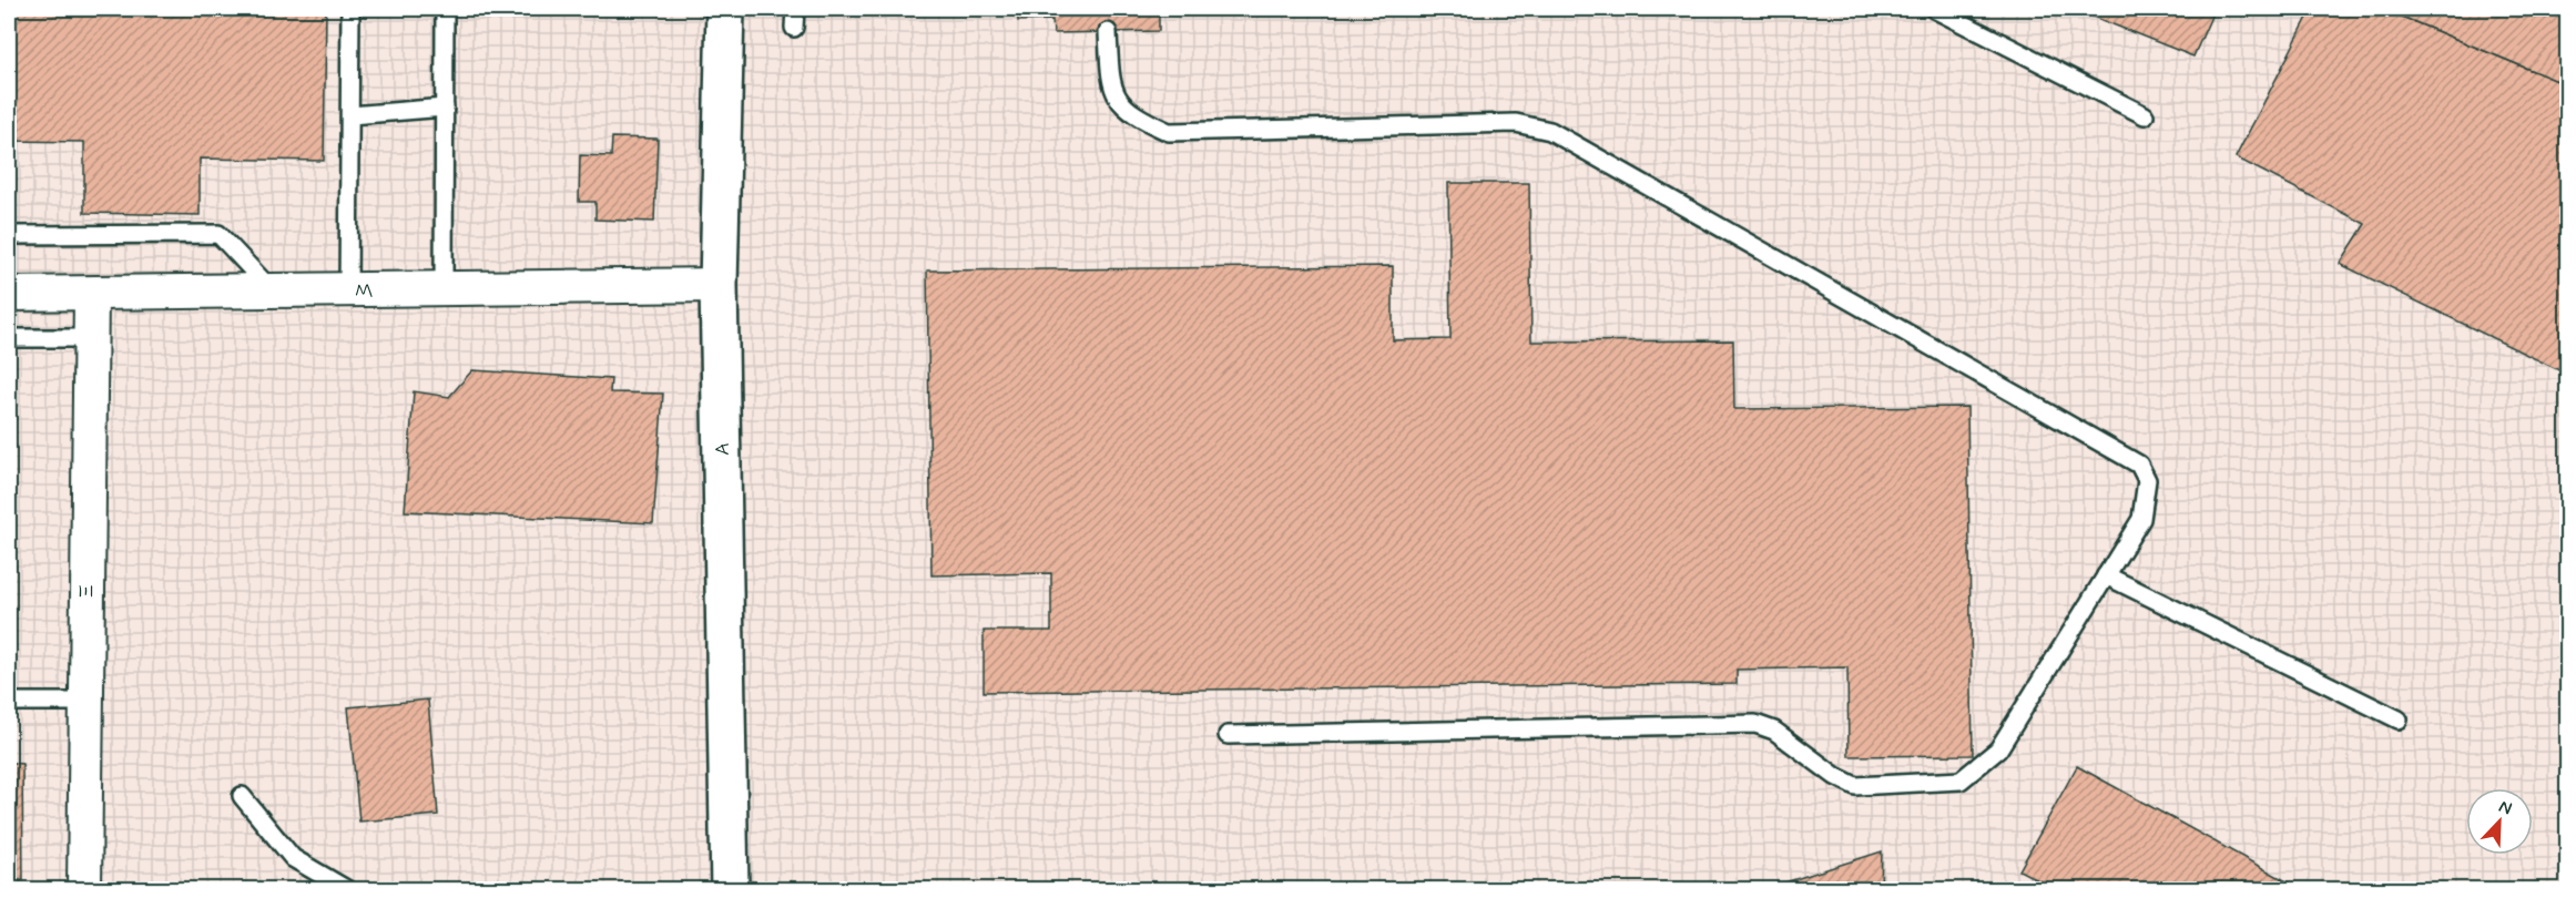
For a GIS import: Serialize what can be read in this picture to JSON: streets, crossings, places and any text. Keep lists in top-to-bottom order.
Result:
{
  "streets": {
    "street": ["Μ", "Α", "Ξ"]
  },
  "crossings": [
    ["Μ", "Α"],
    ["Μ", "Ξ"]
  ],
  "north": "top right"
}
